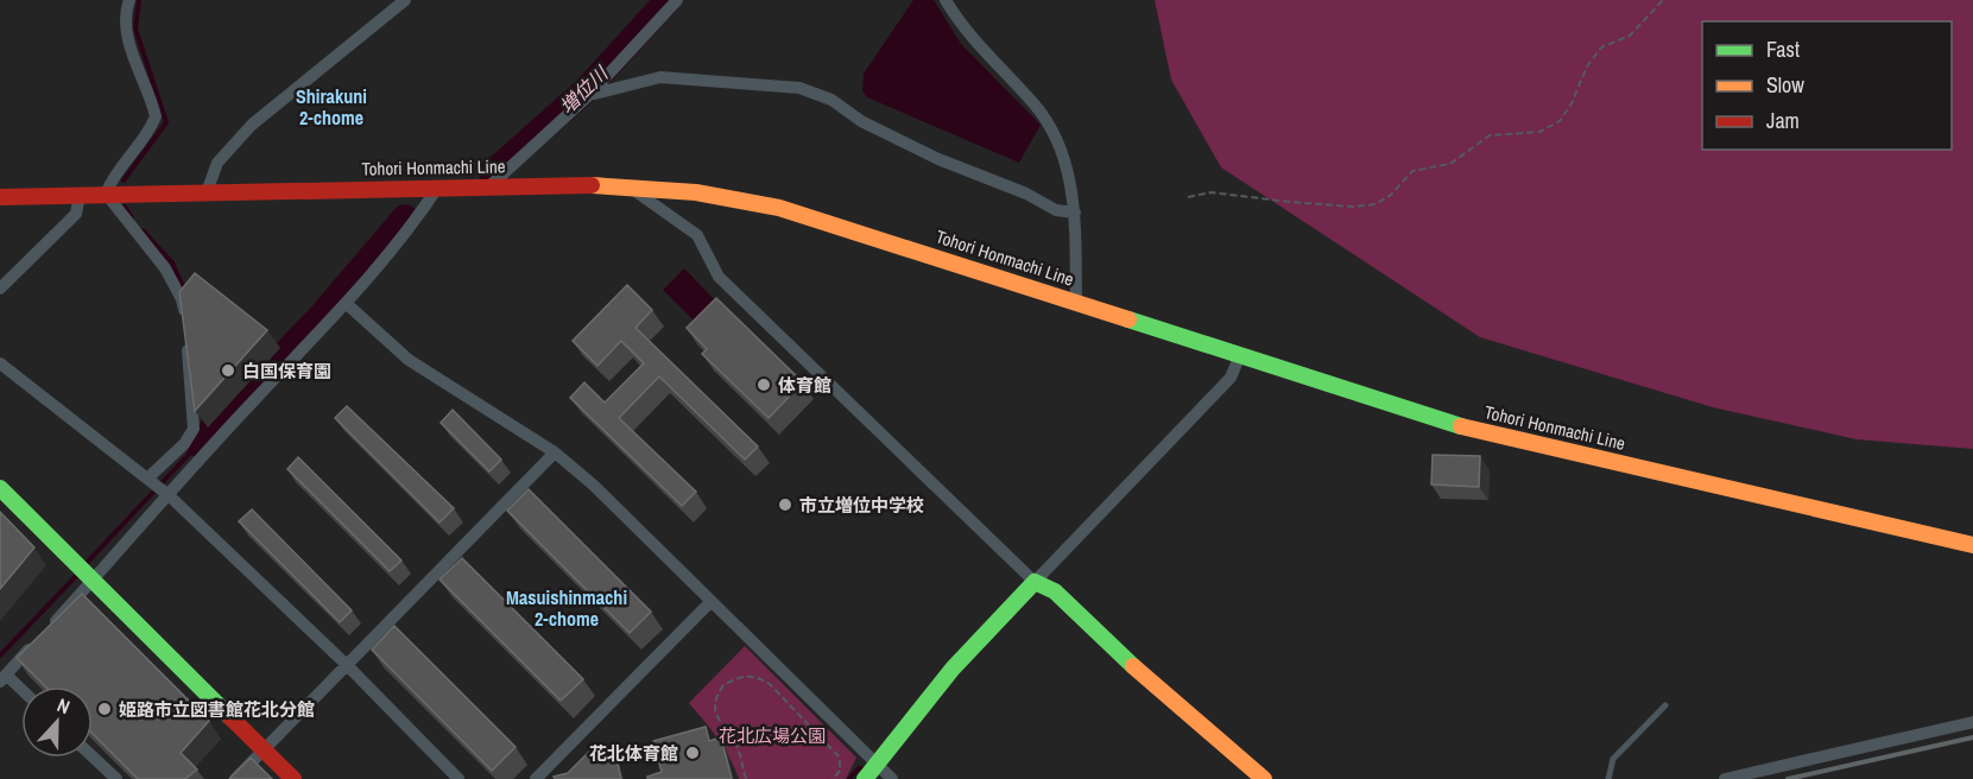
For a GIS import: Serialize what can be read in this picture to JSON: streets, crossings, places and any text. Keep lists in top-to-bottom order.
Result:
{
  "streets": {
    "main road": ["Tohori Honmachi Line"]
  },
  "districts": ["Shirakuni 2-chome", "Masuishinmachi 2-chome"],
  "water": ["増位川"],
  "parks": ["花北広場公園"],
  "places": [
    "白国保育園",
    "体育館",
    "市立増位中学校",
    "姫路市立図書館花北分館",
    "花北体育館"
  ],
  "legend": ["Fast", "Slow", "Jam"],
  "north": "top"
}
